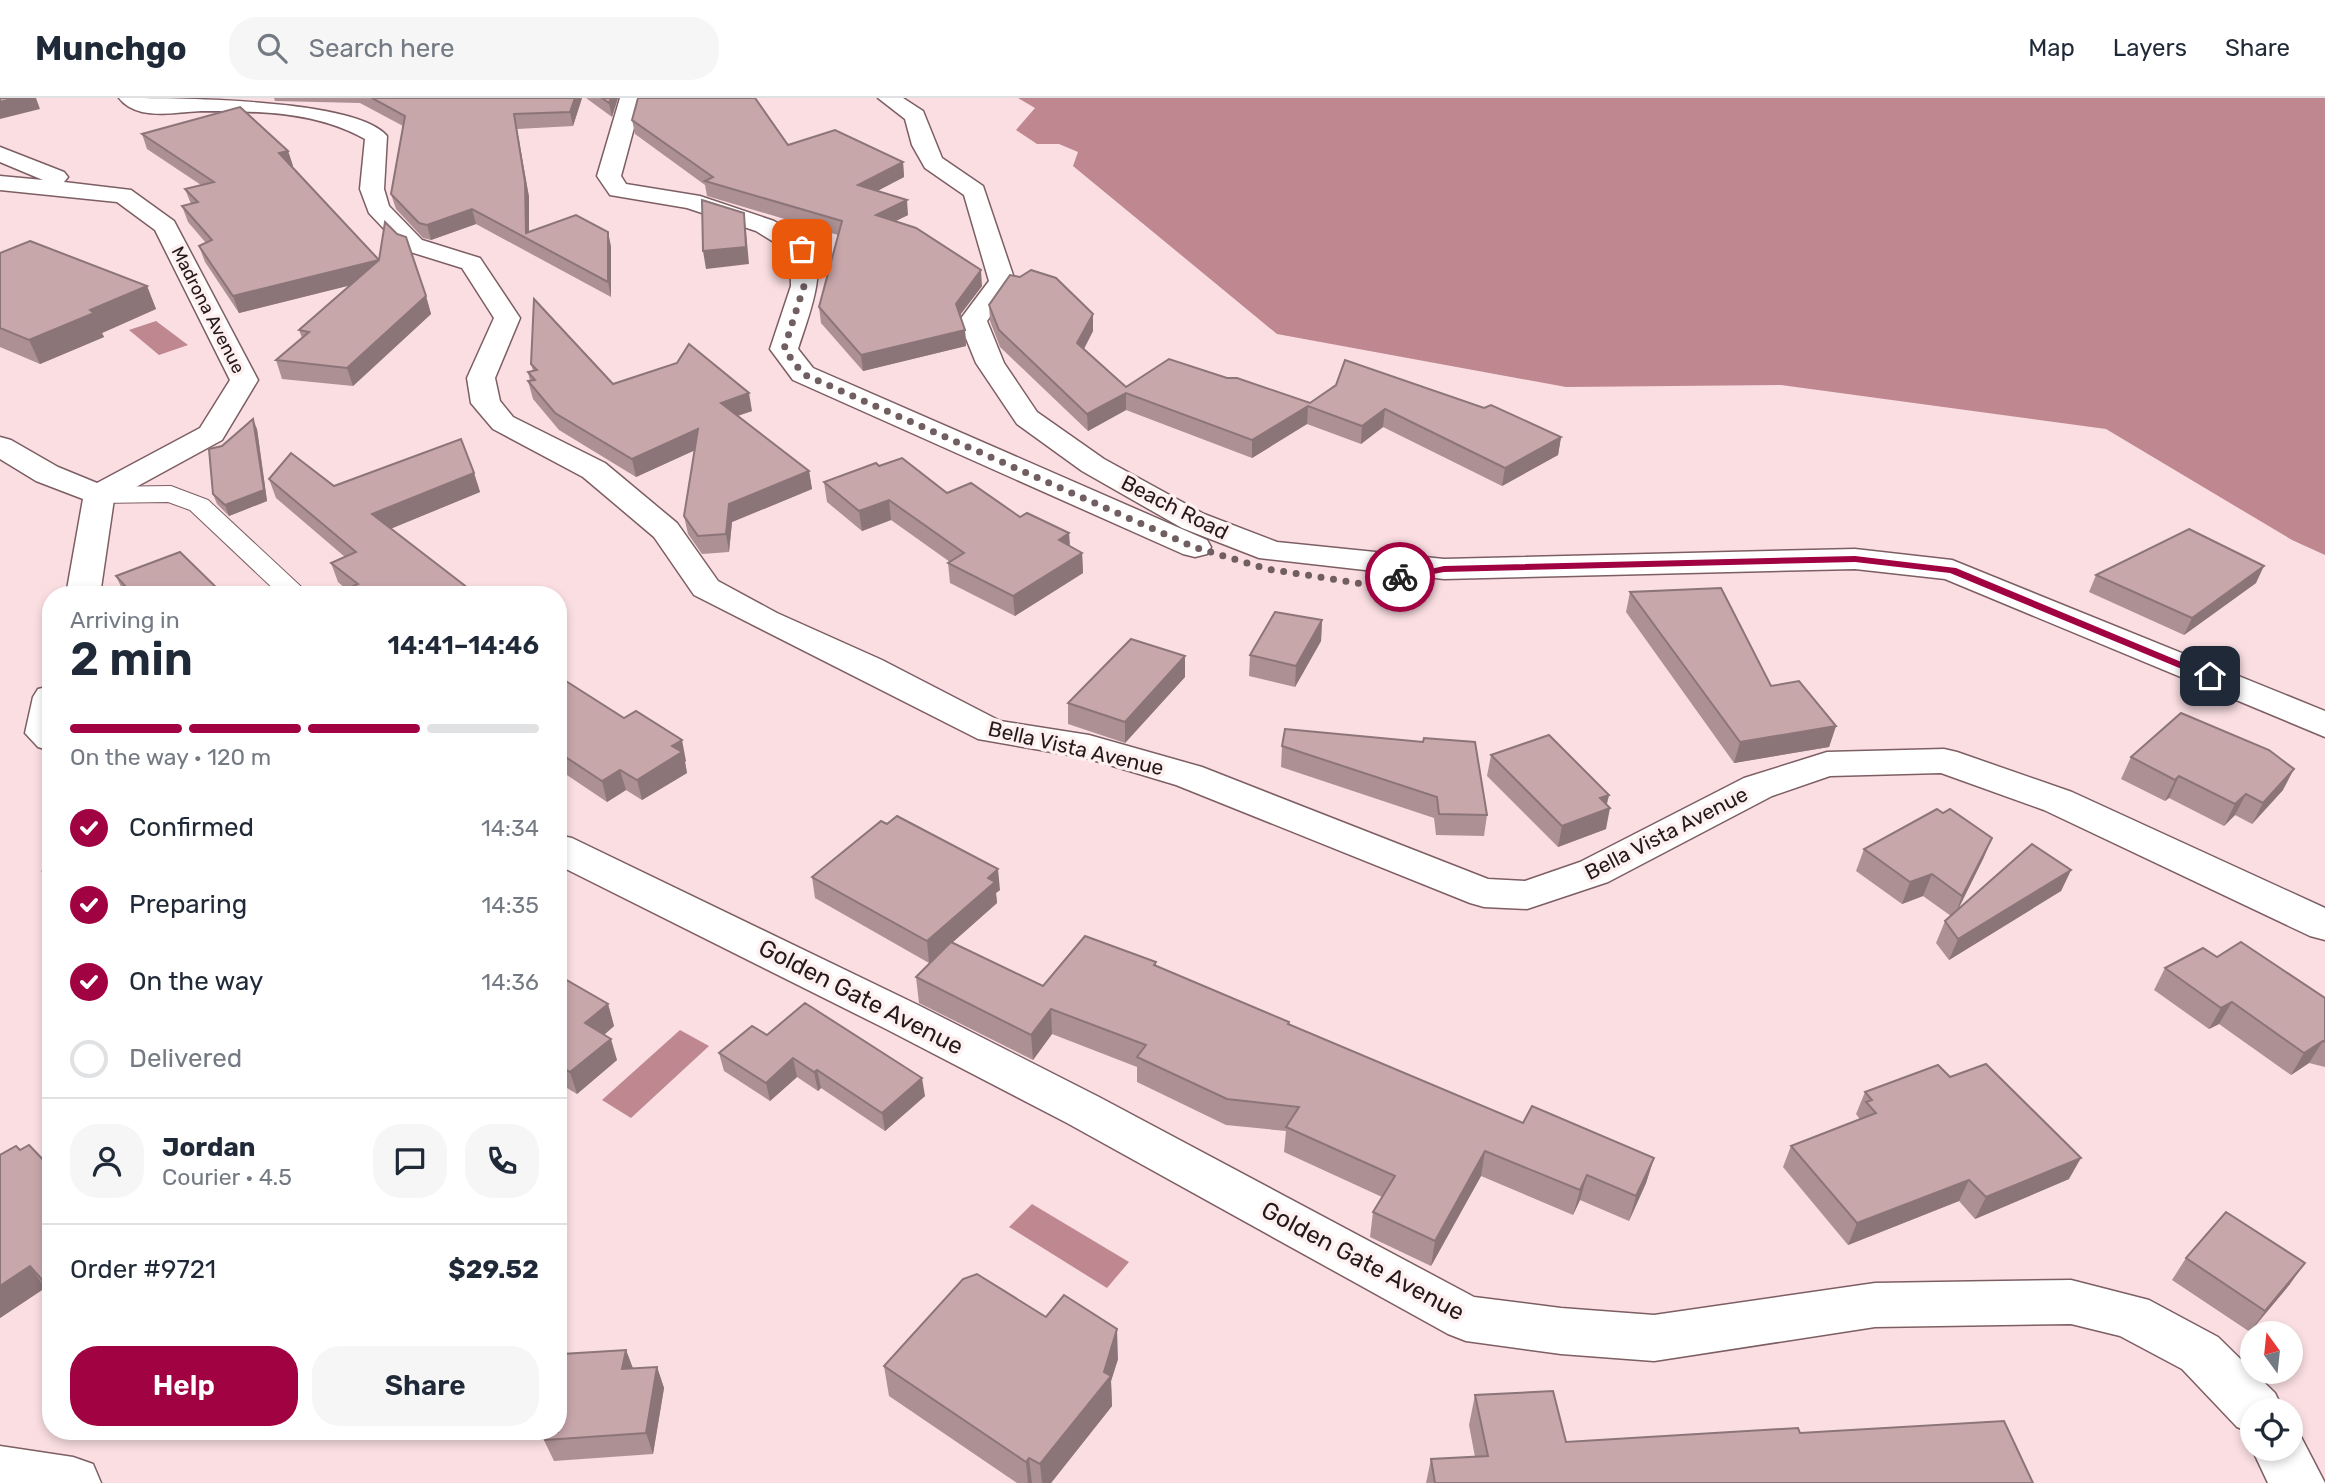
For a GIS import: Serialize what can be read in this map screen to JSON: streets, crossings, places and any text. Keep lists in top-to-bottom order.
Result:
{
  "streets": {
    "street": [
      "Madrona Avenue",
      "Beach Road",
      "Bella Vista Avenue",
      "Golden Gate Avenue"
    ]
  },
  "north": "top",
  "page": {
    "header": "Munchgo",
    "search": "Search here",
    "nav": ["Map", "Layers", "Share"],
    "heading": ["2 min", "Arriving in", "14:41–14:46"],
    "panel": [
      "Jordan",
      "Courier · 4.5",
      "Order #9721",
      "$29.52"
    ],
    "bar": "On the way · 120 m",
    "list": [
      ["Confirmed", "14:34"],
      ["Preparing", "14:35"],
      ["On the way", "14:36"],
      "Delivered"
    ],
    "buttons": ["Help", "Share"]
  }
}
